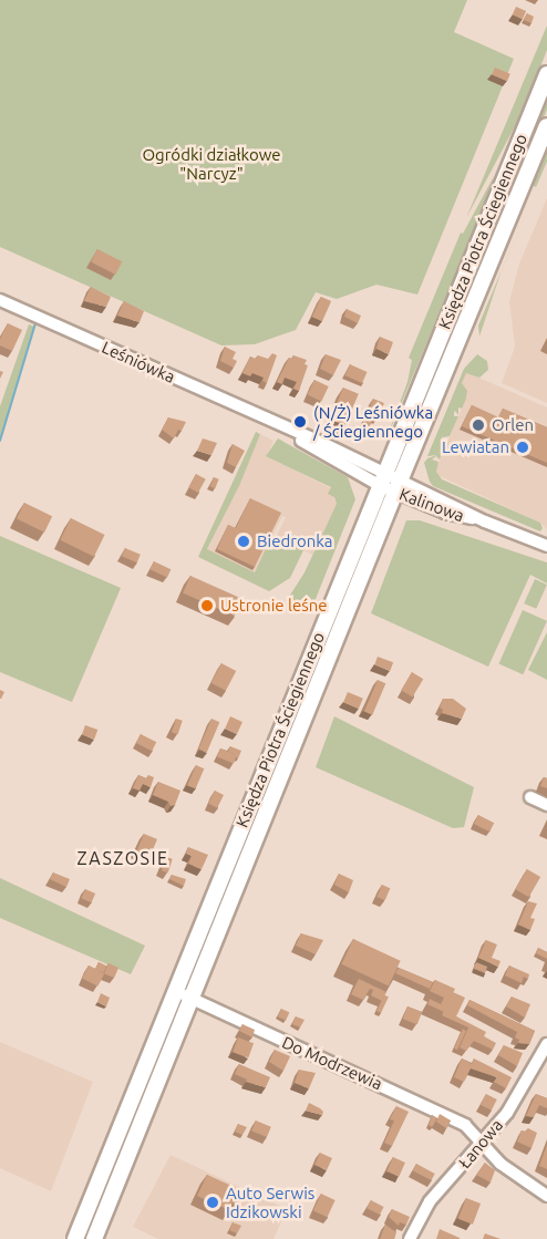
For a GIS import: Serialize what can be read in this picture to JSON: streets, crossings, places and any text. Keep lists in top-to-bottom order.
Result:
{
  "streets": {
    "main road": ["Księdza Piotra Ściegiennego"],
    "street": [
      "Leśniówka",
      "Kalinowa",
      "Do Modrzewia",
      "Łanowa"
    ]
  },
  "crossings": [
    ["Księdza Piotra Ściegiennego", "Leśniówka"],
    ["Księdza Piotra Ściegiennego", "Kalinowa"],
    ["Księdza Piotra Ściegiennego", "Do Modrzewia"],
    ["Leśniówka", "Kalinowa"],
    ["Do Modrzewia", "Łanowa"]
  ],
  "districts": ["ZASZOSIE"],
  "parks": ["Ogródki działkowe \"Narcyz\""],
  "places": [
    "(N/Ż) Leśniówka / Ściegiennego",
    "Orlen",
    "Lewiatan",
    "Biedronka",
    "Ustronie leśne",
    "Auto Serwis Idzikowski"
  ]
}
